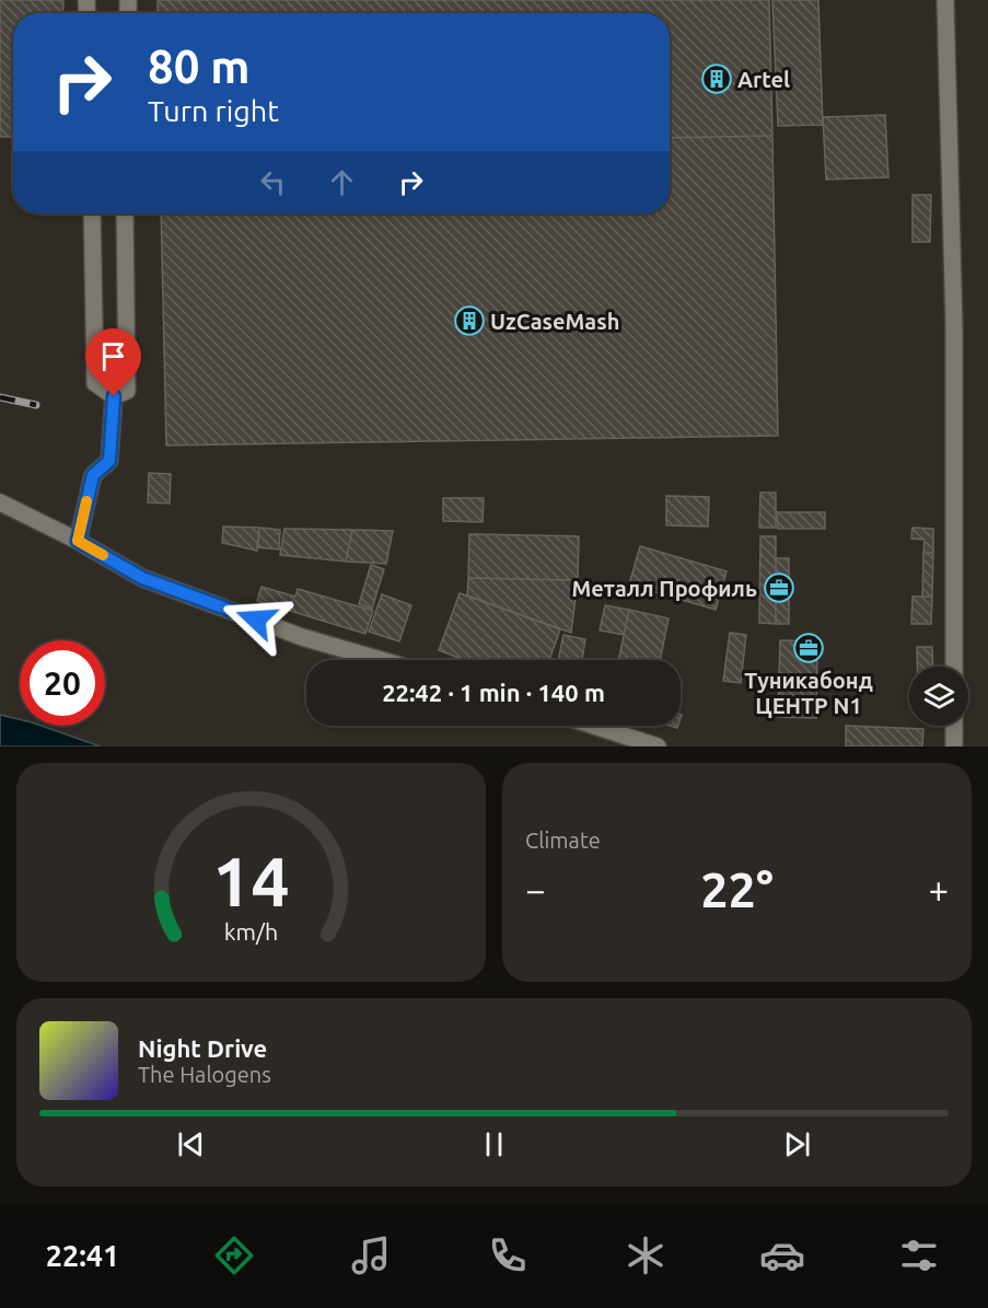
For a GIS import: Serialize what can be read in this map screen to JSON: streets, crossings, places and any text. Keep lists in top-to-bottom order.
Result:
{
  "places": {
    "building": ["Artel", "UzCaseMash"],
    "office": ["Металл Профиль", "Туникабонд ЦЕНТР N1"]
  },
  "page": {
    "turn": ["80 m", "Turn right"],
    "limit": "20",
    "trip": "22:42 · 1 min · 140 m",
    "tile": "Climate",
    "heat": ["−", "22°", "+"],
    "song": ["Night Drive", "The Halogens"],
    "tabs": "22:41",
    "gauge": ["14", "km/h"]
  }
}
